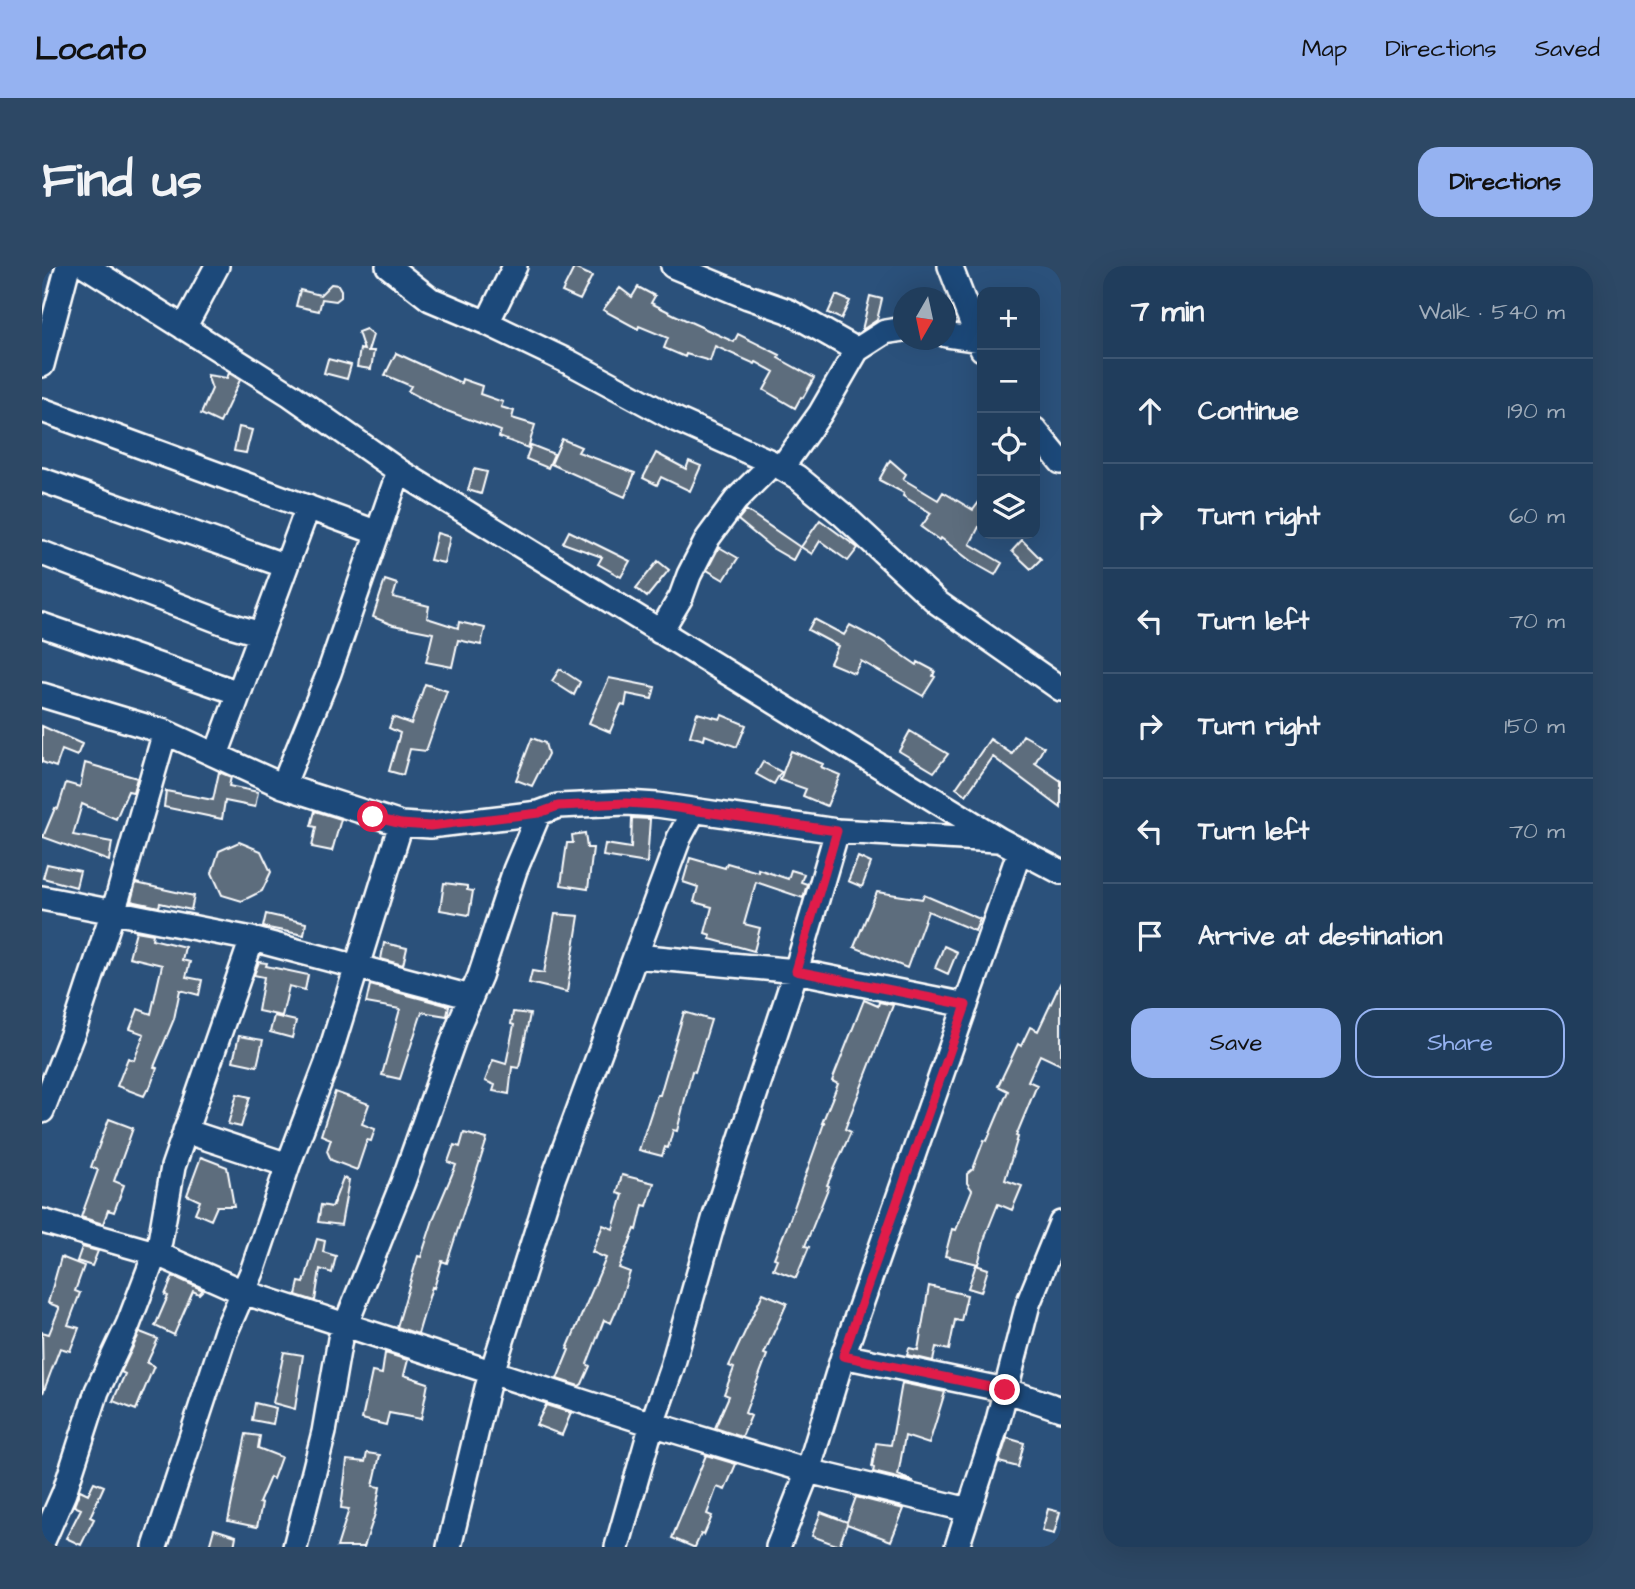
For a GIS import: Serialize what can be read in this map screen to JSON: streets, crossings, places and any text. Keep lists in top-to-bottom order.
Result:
{
  "north": "bottom",
  "page": {
    "header": "Locato",
    "nav": ["Map", "Directions", "Saved"],
    "buttons": [
      "Directions",
      ["Save", "Share"]
    ],
    "title": "Find us",
    "heading": ["7 min", "Walk · 540 m"],
    "map_buttons": ["+", "−"],
    "list": [
      ["Continue", "190 m"],
      ["Turn right", "60 m"],
      ["Turn left", "70 m"],
      ["Turn right", "150 m"],
      ["Turn left", "70 m"],
      "Arrive at destination"
    ]
  }
}
